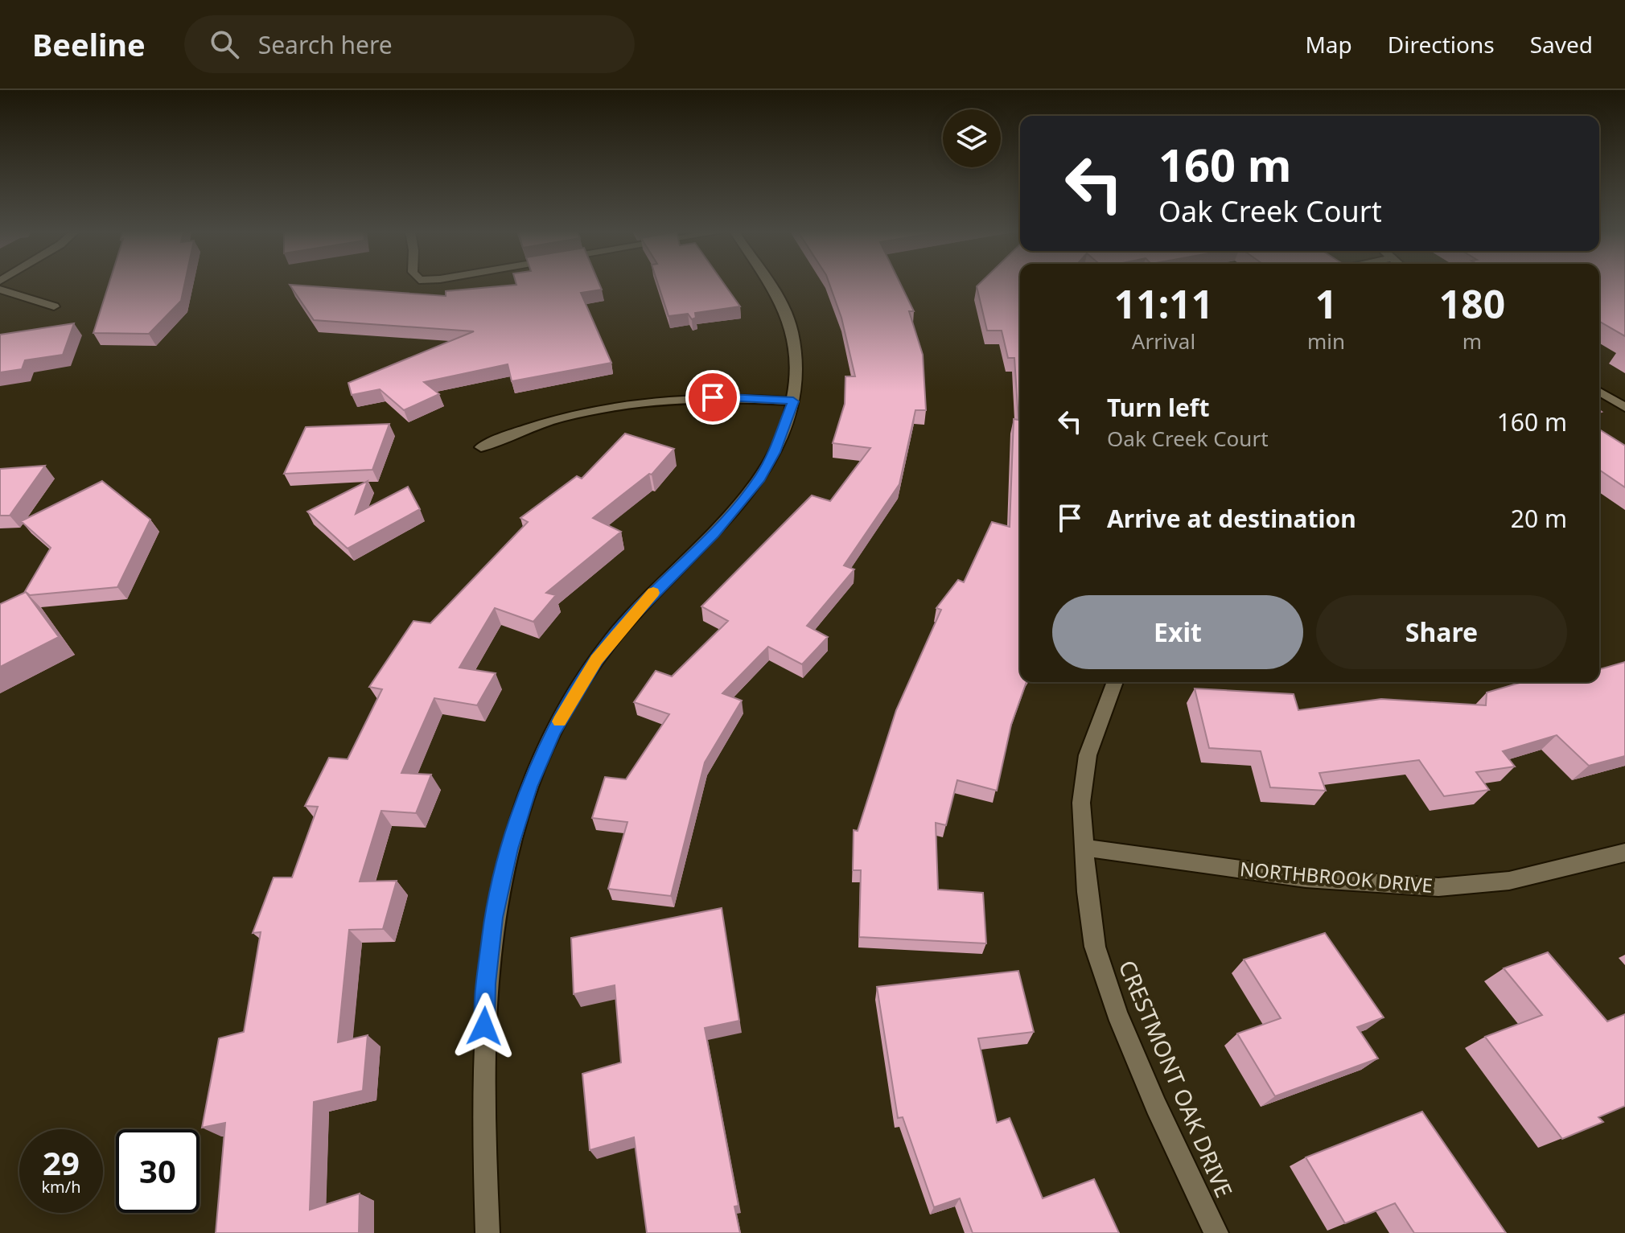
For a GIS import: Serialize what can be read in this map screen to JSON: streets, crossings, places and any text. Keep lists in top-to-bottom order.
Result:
{
  "streets": {
    "street": ["NORTHBROOK DRIVE", "CRESTMONT OAK DRIVE"]
  },
  "crossings": [
    ["NORTHBROOK DRIVE", "CRESTMONT OAK DRIVE"]
  ],
  "page": {
    "header": "Beeline",
    "search": "Search here",
    "nav": ["Map", "Directions", "Saved"],
    "turn": ["160 m", "Oak Creek Court"],
    "eta": [
      "11:11",
      "Arrival",
      "1",
      "min",
      "180",
      "m"
    ],
    "list": [
      {
        "name": "Turn left",
        "note": "Oak Creek Court",
        "value": "160 m"
      },
      {
        "name": "Arrive at destination",
        "value": "20 m"
      }
    ],
    "buttons": ["Exit", "Share"],
    "speed": "29 km/h",
    "limit": "30"
  }
}
